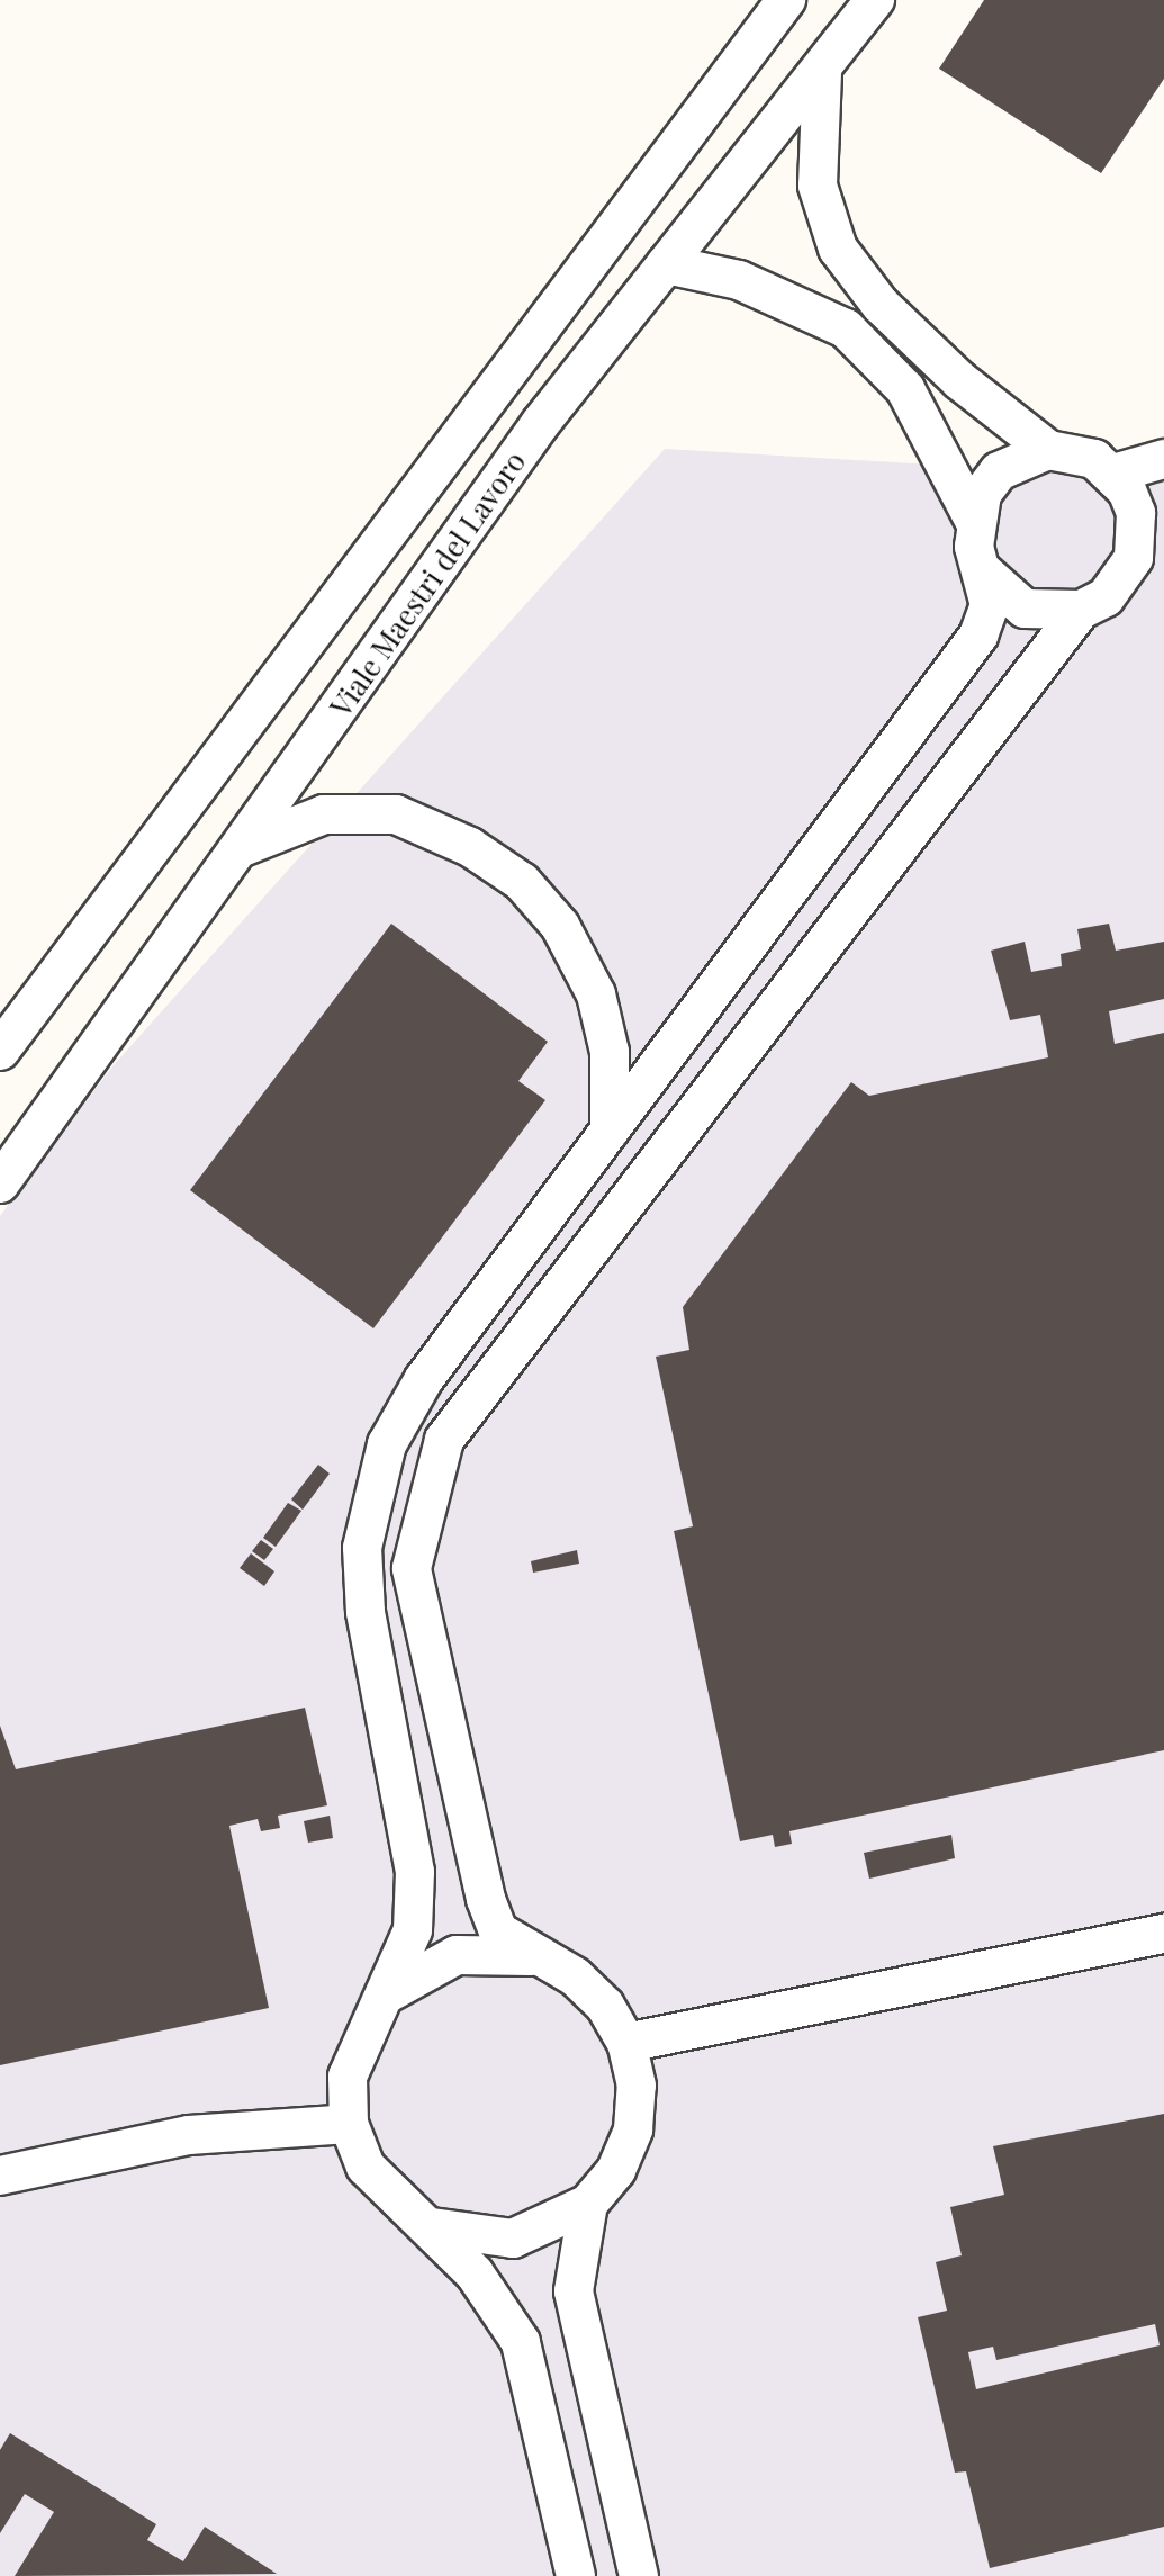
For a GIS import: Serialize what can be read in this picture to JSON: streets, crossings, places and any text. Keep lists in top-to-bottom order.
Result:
{
  "streets": {
    "street": ["Viale Maestri del Lavoro"]
  }
}
